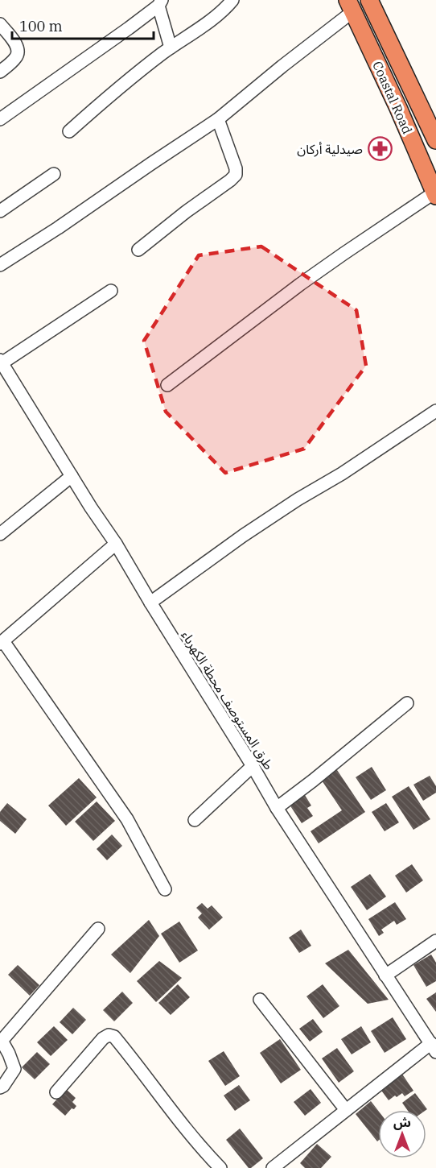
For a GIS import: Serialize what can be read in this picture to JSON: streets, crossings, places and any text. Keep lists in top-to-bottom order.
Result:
{
  "streets": {
    "highway": ["Coastal Road"],
    "street": ["طرق المستوصف محطة الكهرباء"]
  },
  "places": {
    "pharmacy": ["صيدلية أركان"]
  },
  "scale_bar": "100 m",
  "north": "top"
}
